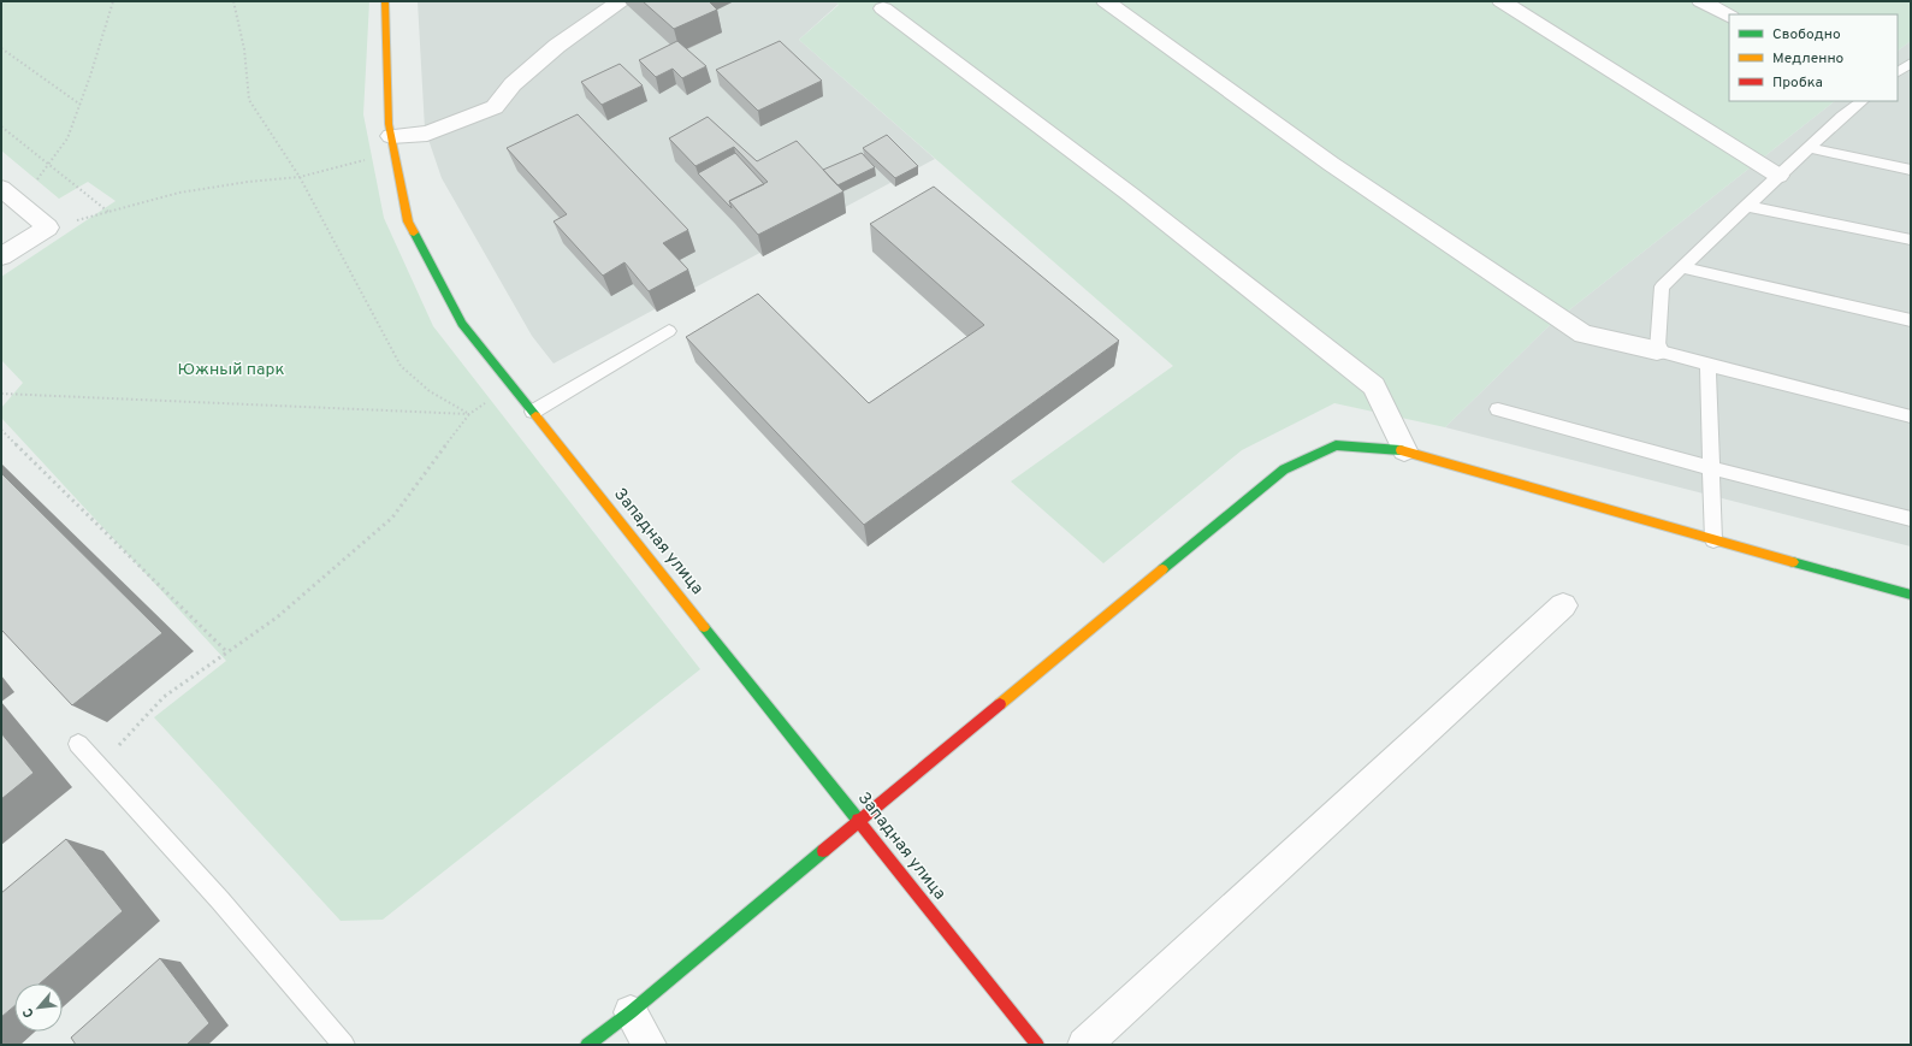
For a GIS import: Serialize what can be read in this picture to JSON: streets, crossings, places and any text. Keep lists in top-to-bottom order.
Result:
{
  "streets": {
    "street": ["Западная улица"]
  },
  "parks": ["Южный парк"],
  "legend": ["Свободно", "Медленно", "Пробка"],
  "north": "bottom left"
}
